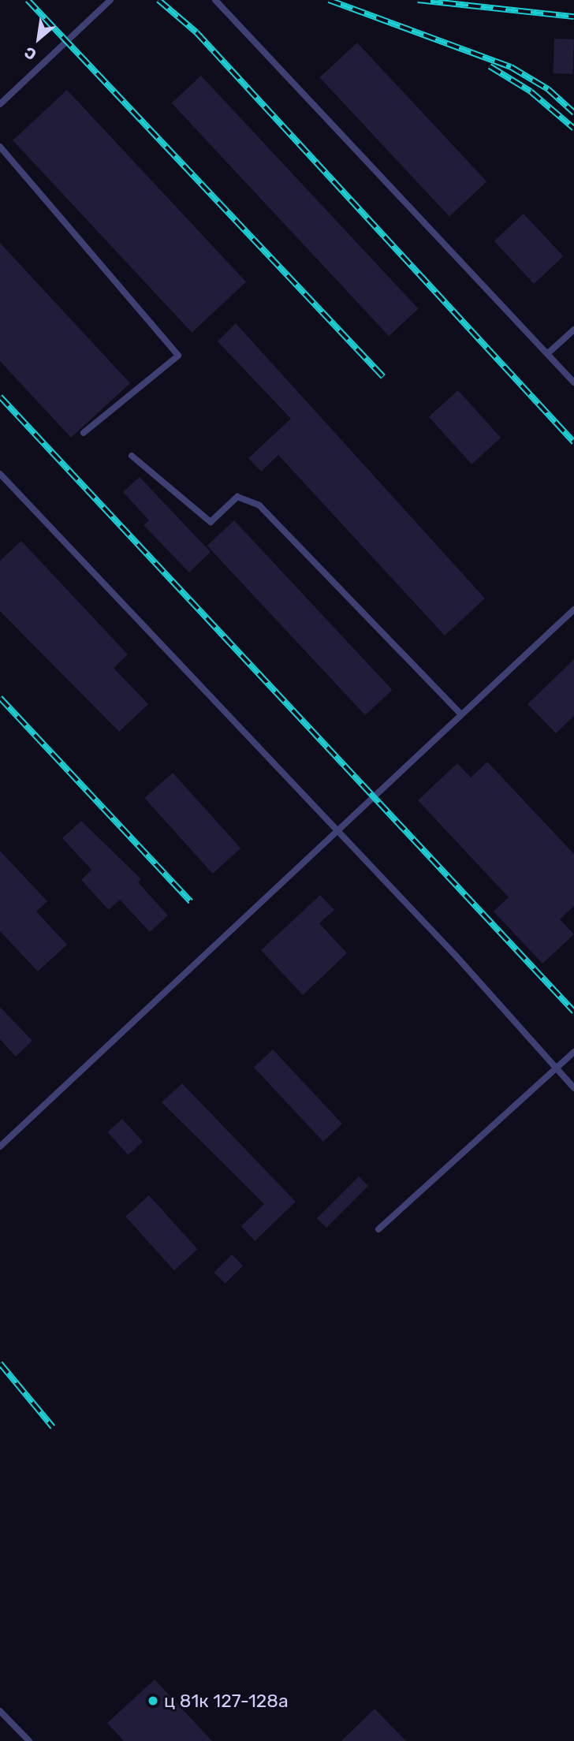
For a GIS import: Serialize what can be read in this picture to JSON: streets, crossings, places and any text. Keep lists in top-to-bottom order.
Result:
{
  "places": ["ц 81к 127-128а"],
  "north": "bottom left"
}
